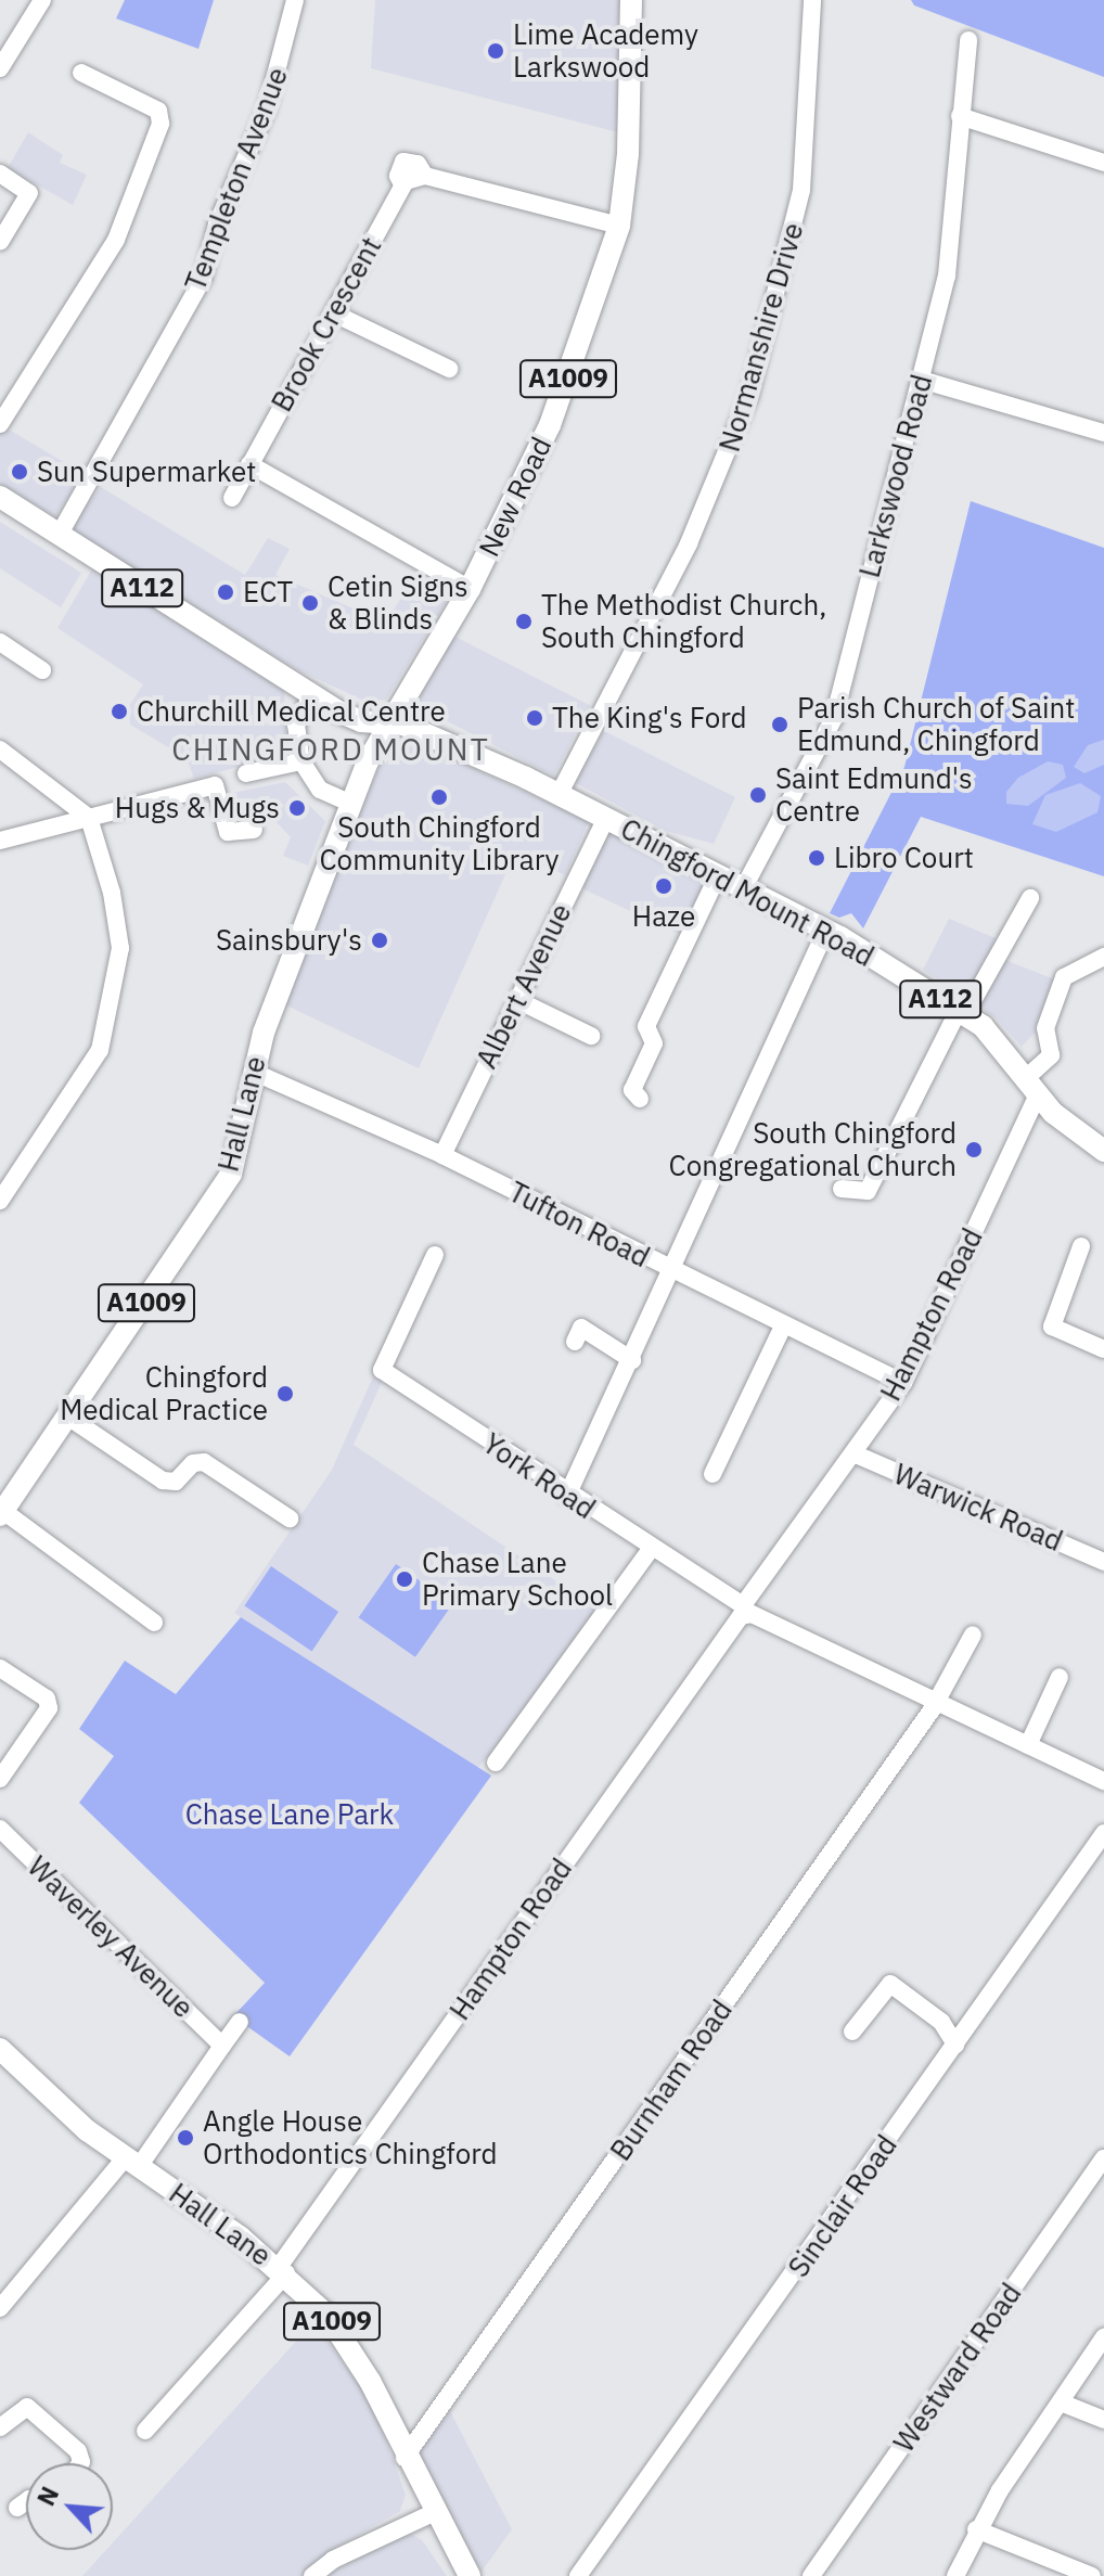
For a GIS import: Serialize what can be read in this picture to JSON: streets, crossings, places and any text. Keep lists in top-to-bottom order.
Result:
{
  "streets": {
    "main road": [
      "A1009",
      "New Road",
      "A112",
      "Chingford Mount Road",
      "Hall Lane"
    ],
    "street": [
      "Templeton Avenue",
      "Brook Crescent",
      "Normanshire Drive",
      "Larkswood Road",
      "Albert Avenue",
      "Tufton Road",
      "Hampton Road",
      "York Road",
      "Warwick Road",
      "Waverley Avenue",
      "Burnham Road",
      "Sinclair Road",
      "Westward Road"
    ]
  },
  "crossings": [
    ["Templeton Avenue", "A112"],
    ["Brook Crescent", "New Road"],
    ["Normanshire Drive", "Chingford Mount Road"],
    ["Larkswood Road", "Chingford Mount Road"],
    ["New Road", "A112"],
    ["New Road", "Chingford Mount Road"],
    ["New Road", "Hall Lane"],
    ["A112", "Chingford Mount Road"],
    ["A112", "Hall Lane"],
    ["Chingford Mount Road", "Albert Avenue"],
    ["Chingford Mount Road", "Hall Lane"],
    ["Chingford Mount Road", "Hampton Road"],
    ["Albert Avenue", "Tufton Road"],
    ["Hall Lane", "Tufton Road"],
    ["Hall Lane", "Hampton Road"],
    ["Hall Lane", "Burnham Road"],
    ["Tufton Road", "Hampton Road"],
    ["Hampton Road", "York Road"],
    ["Hampton Road", "Warwick Road"],
    ["York Road", "Burnham Road"]
  ],
  "districts": ["CHINGFORD MOUNT"],
  "parks": ["Chase Lane Park"],
  "places": [
    "Lime Academy Larkswood",
    "Sun Supermarket",
    "ECT",
    "Cetin Signs & Blinds",
    "The Methodist Church, South Chingford",
    "Churchill Medical Centre",
    "The King's Ford",
    "Parish Church of Saint Edmund, Chingford",
    "Saint Edmund's Centre",
    "South Chingford Community Library",
    "Hugs & Mugs",
    "Libro Court",
    "Haze",
    "Sainsbury's",
    "South Chingford Congregational Church",
    "Chingford Medical Practice",
    "Chase Lane Primary School",
    "Angle House Orthodontics Chingford"
  ],
  "north": "top left"
}
